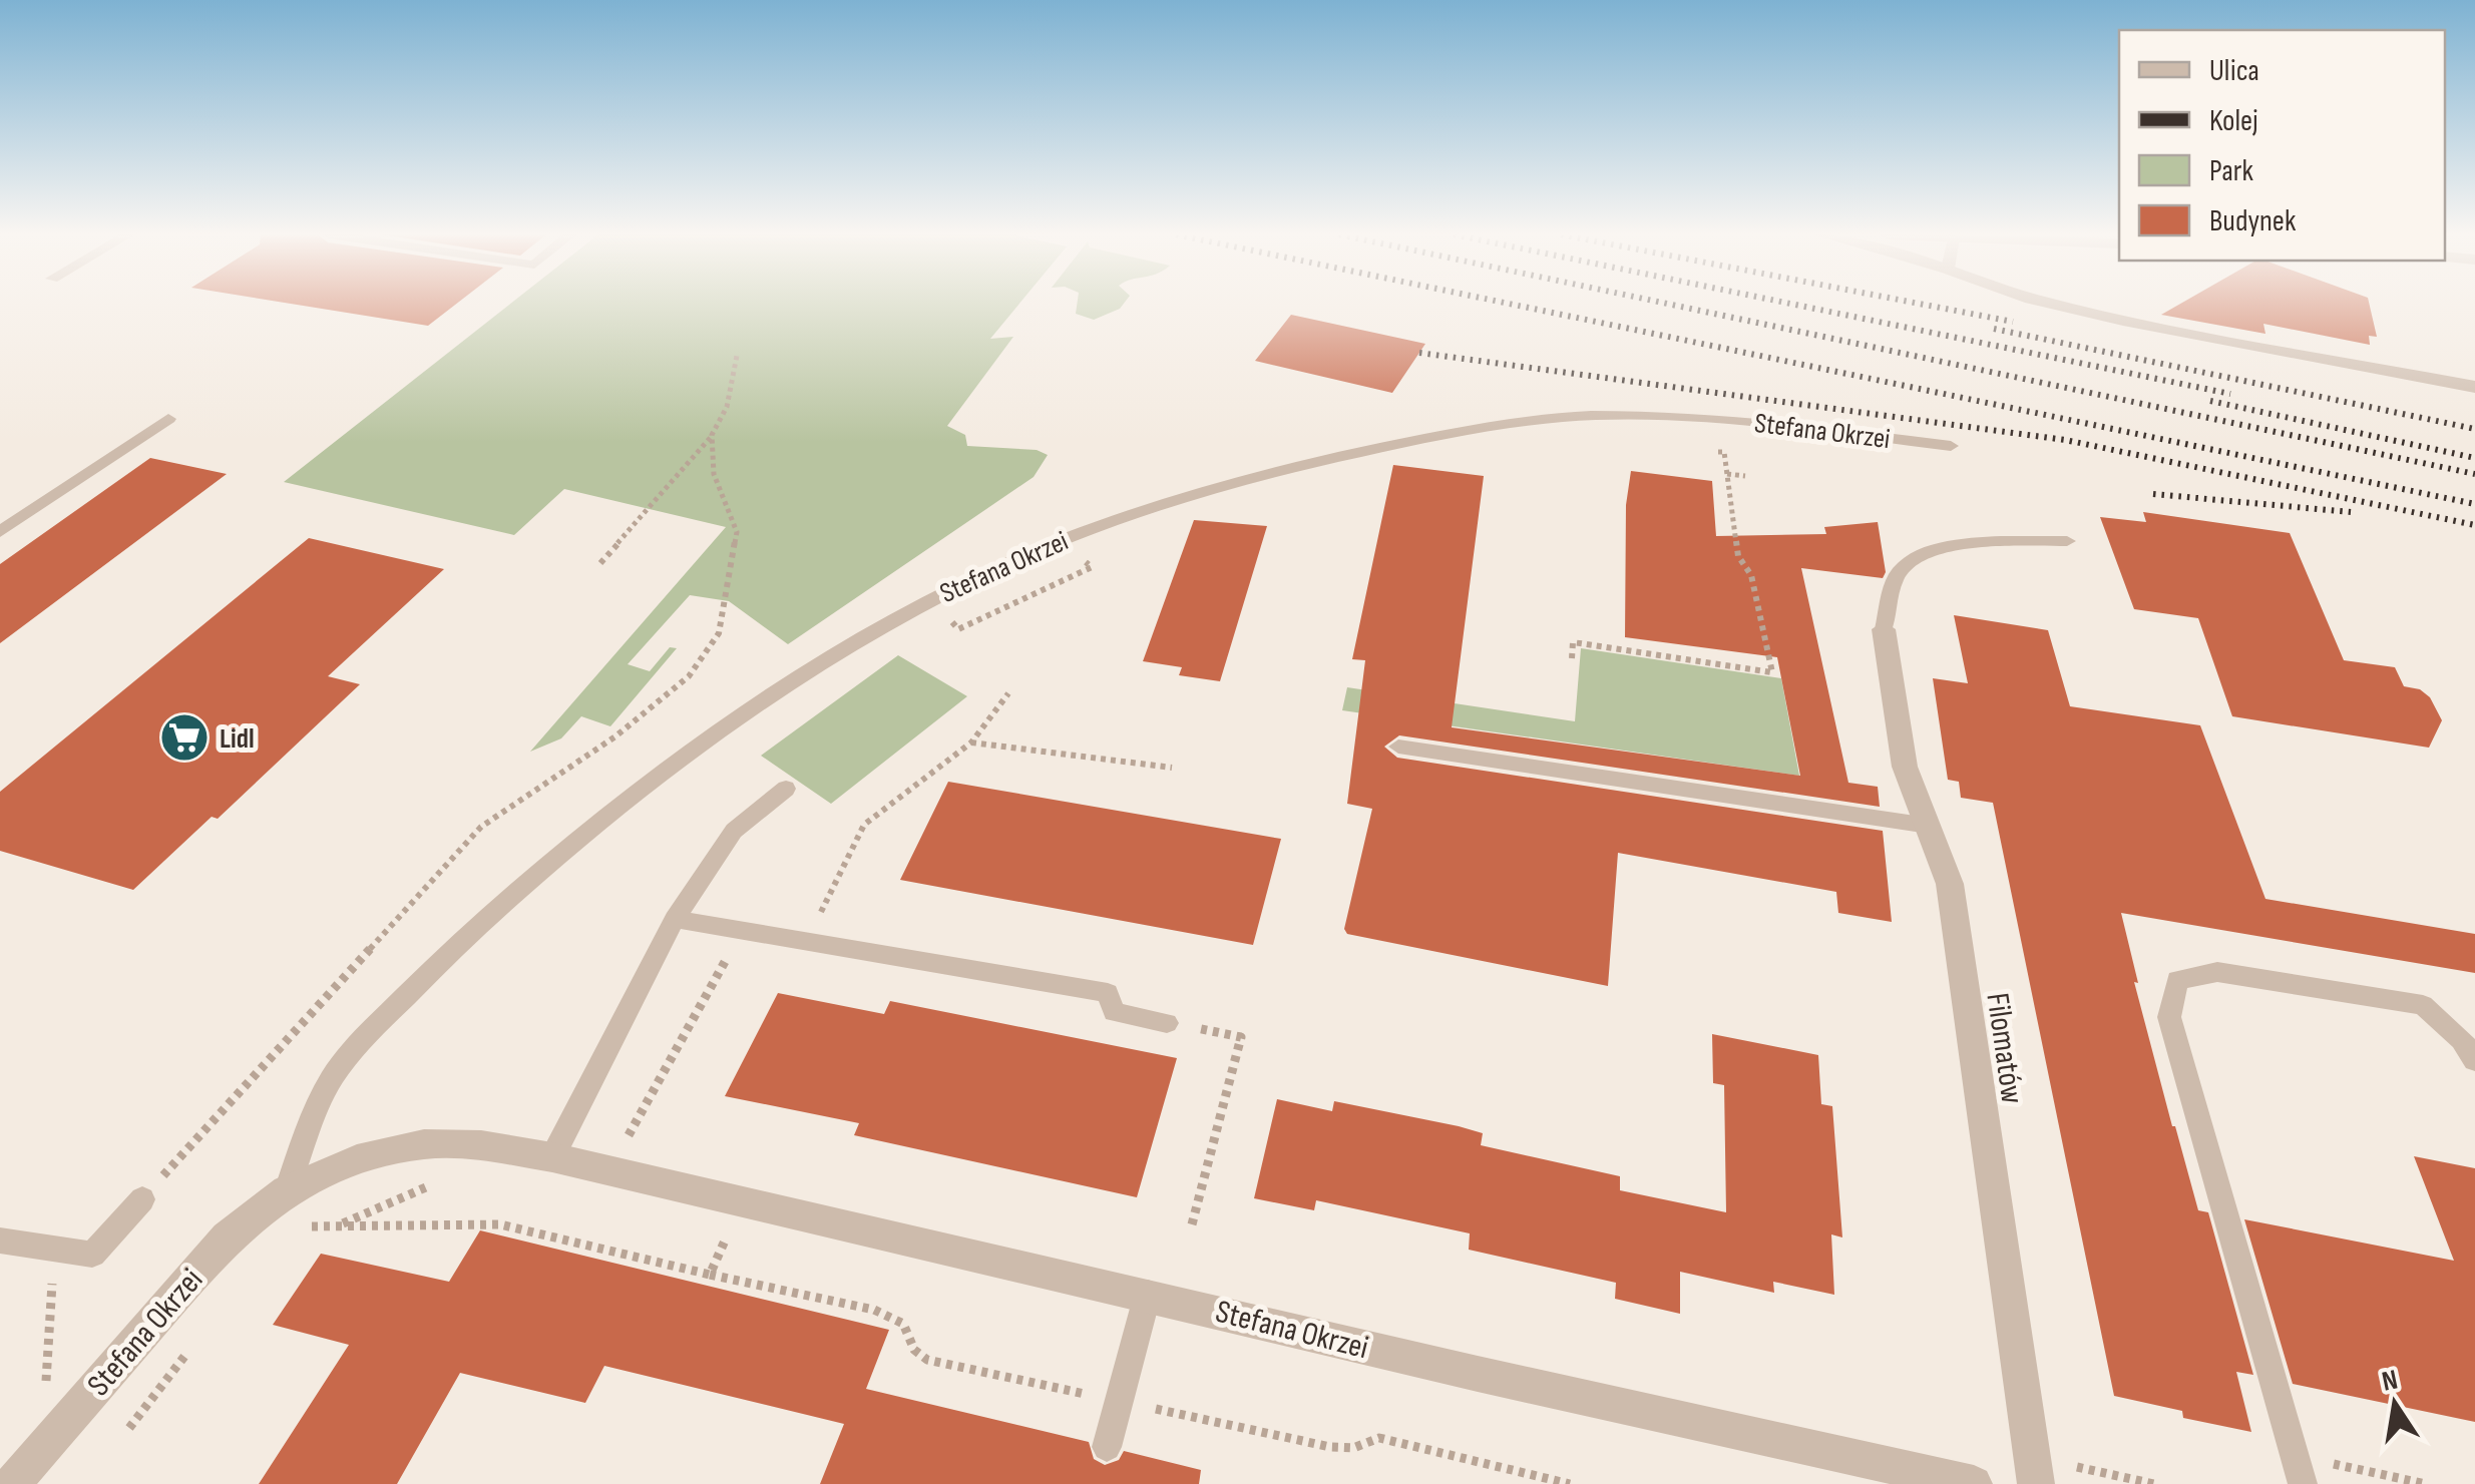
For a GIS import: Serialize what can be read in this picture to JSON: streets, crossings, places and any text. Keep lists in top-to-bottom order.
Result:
{
  "streets": {
    "street": ["Stefana Okrzei", "Filomatów"]
  },
  "places": {
    "supermarket": ["Lidl"]
  },
  "legend": [
    "Ulica",
    "Kolej",
    "Park",
    "Budynek"
  ],
  "north": "top"
}
